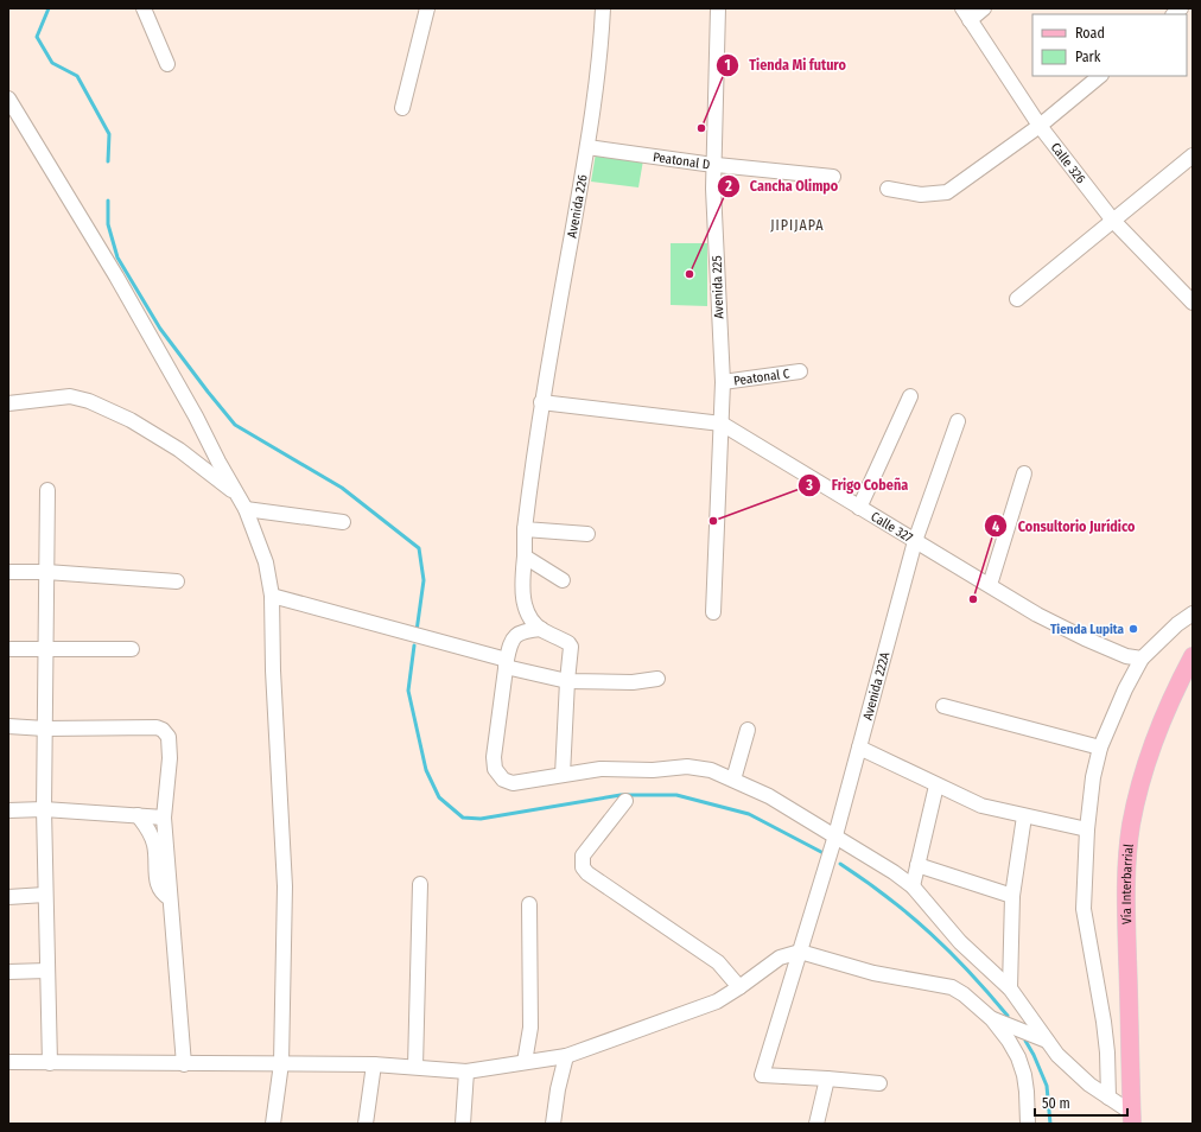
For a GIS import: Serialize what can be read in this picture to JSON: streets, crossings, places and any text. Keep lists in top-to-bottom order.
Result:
{
  "streets": {
    "main road": ["Vía Interbarrial"],
    "street": [
      "Peatonal D",
      "Calle 326",
      "Avenida 226",
      "Avenida 225",
      "Peatonal C",
      "Calle 327",
      "Avenida 222A"
    ]
  },
  "crossings": [
    ["Peatonal D", "Avenida 226"],
    ["Peatonal D", "Avenida 225"],
    ["Avenida 226", "Calle 327"],
    ["Avenida 225", "Peatonal C"],
    ["Avenida 225", "Calle 327"],
    ["Calle 327", "Avenida 222A"]
  ],
  "districts": ["JIPIJAPA"],
  "places": [
    "Tienda Mi futuro",
    "Cancha Olimpo",
    "Frigo Cobeña",
    "Consultorio Jurídico",
    "Tienda Lupita"
  ],
  "legend": ["Road", "Park"],
  "scale_bar": "50 m"
}
